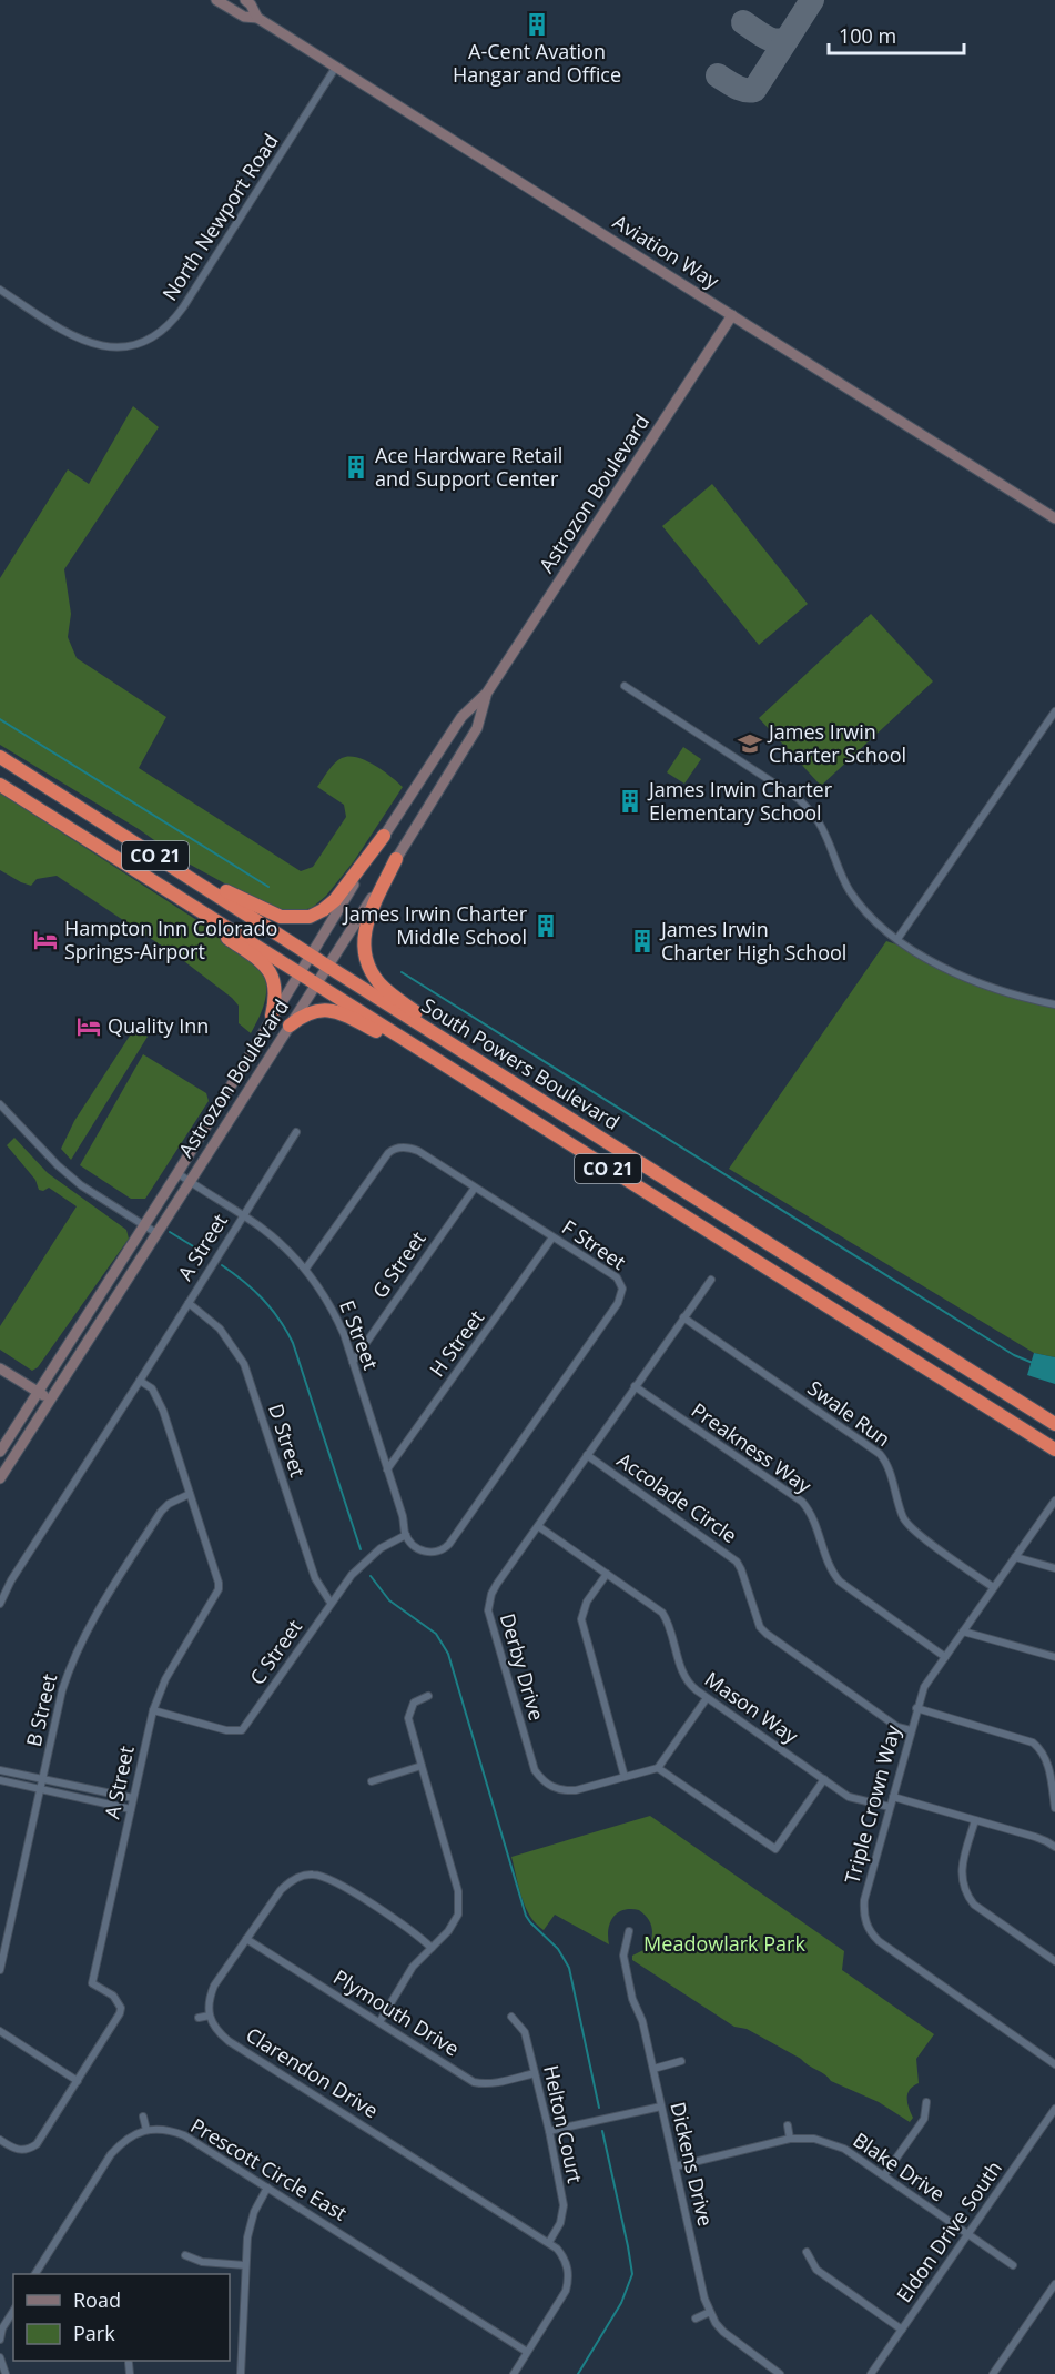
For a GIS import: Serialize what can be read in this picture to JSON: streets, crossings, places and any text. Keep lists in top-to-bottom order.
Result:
{
  "streets": {
    "highway": ["CO 21", "South Powers Boulevard"],
    "street": [
      "North Newport Road",
      "Aviation Way",
      "Astrozon Boulevard",
      "F Street",
      "A Street",
      "G Street",
      "E Street",
      "H Street",
      "Swale Run",
      "D Street",
      "Preakness Way",
      "Accolade Circle",
      "C Street",
      "Derby Drive",
      "Mason Way",
      "B Street",
      "Triple Crown Way",
      "Plymouth Drive",
      "Clarendon Drive",
      "Helton Court",
      "Dickens Drive",
      "Blake Drive",
      "Prescott Circle East",
      "Eldon Drive South"
    ]
  },
  "crossings": [
    ["North Newport Road", "Aviation Way"],
    ["Aviation Way", "Astrozon Boulevard"],
    ["Astrozon Boulevard", "South Powers Boulevard"],
    ["Astrozon Boulevard", "E Street"],
    ["F Street", "G Street"],
    ["F Street", "E Street"],
    ["F Street", "H Street"],
    ["F Street", "C Street"],
    ["A Street", "E Street"],
    ["A Street", "D Street"],
    ["A Street", "C Street"],
    ["A Street", "B Street"],
    ["G Street", "E Street"],
    ["E Street", "H Street"],
    ["E Street", "C Street"],
    ["Swale Run", "Derby Drive"],
    ["Swale Run", "Triple Crown Way"],
    ["D Street", "C Street"],
    ["Preakness Way", "Derby Drive"],
    ["Preakness Way", "Triple Crown Way"],
    ["Accolade Circle", "Derby Drive"],
    ["Accolade Circle", "Triple Crown Way"],
    ["Derby Drive", "Mason Way"],
    ["Mason Way", "Triple Crown Way"],
    ["Plymouth Drive", "Helton Court"],
    ["Clarendon Drive", "Helton Court"],
    ["Clarendon Drive", "Prescott Circle East"],
    ["Dickens Drive", "Blake Drive"],
    ["Blake Drive", "Eldon Drive South"]
  ],
  "parks": ["Meadowlark Park"],
  "places": {
    "building": [
      "A-Cent Avation Hangar and Office",
      "Ace Hardware Retail and Support Center",
      "James Irwin Charter Elementary School",
      "James Irwin Charter Middle School",
      "James Irwin Charter High School"
    ],
    "school or university": ["James Irwin Charter School"],
    "hotel": ["Hampton Inn Colorado Springs-Airport", "Quality Inn"]
  },
  "legend": ["Road", "Park"],
  "scale_bar": "100 m"
}
